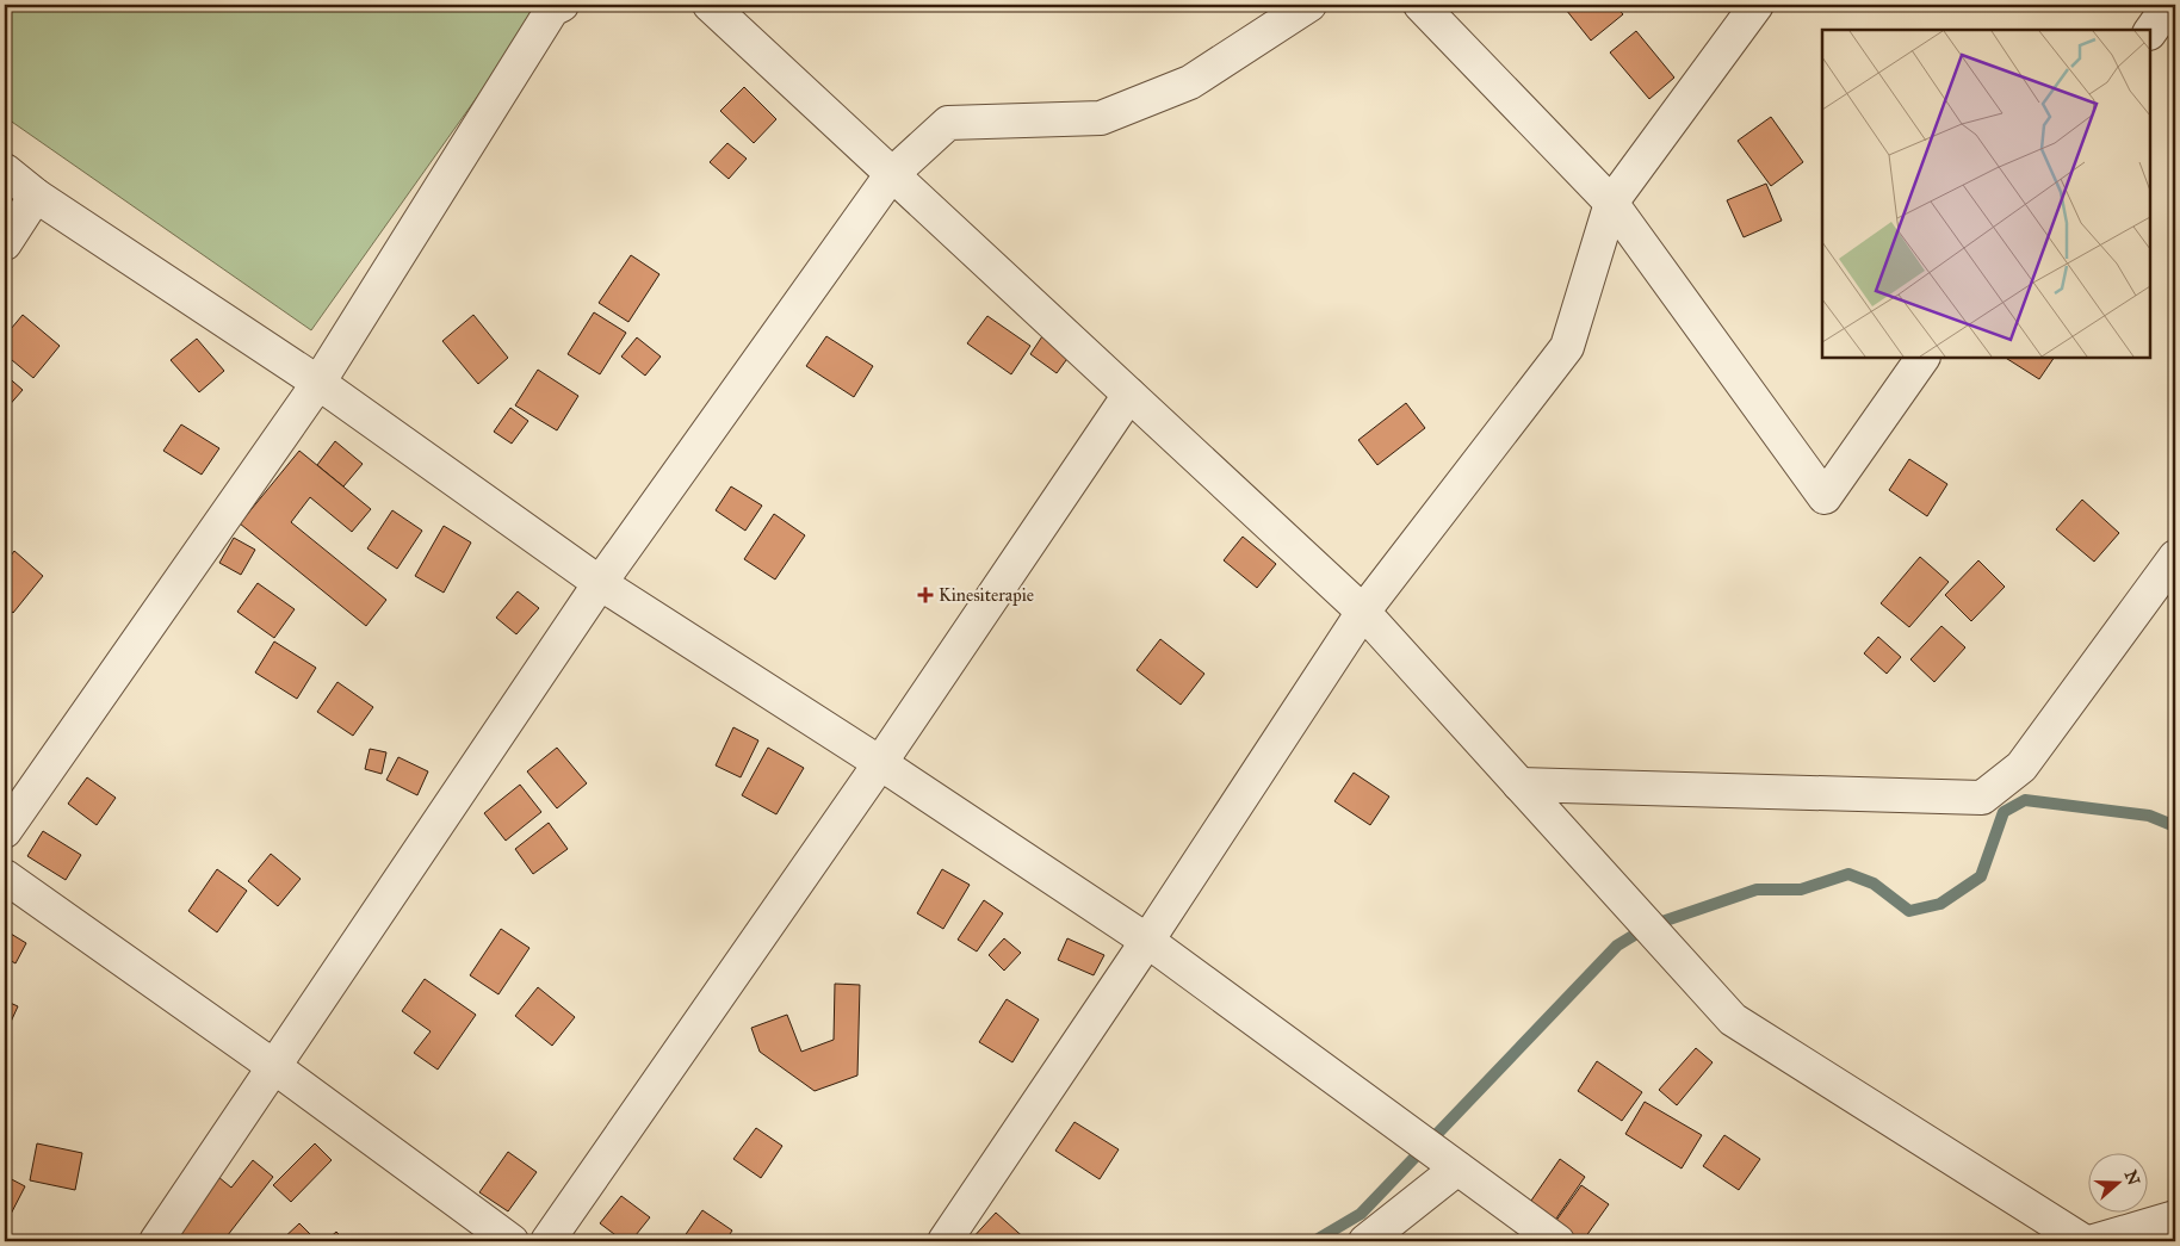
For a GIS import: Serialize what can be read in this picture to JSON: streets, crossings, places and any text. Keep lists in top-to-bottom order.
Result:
{
  "places": {
    "health": ["Kinesiterapie"]
  },
  "north": "right"
}
